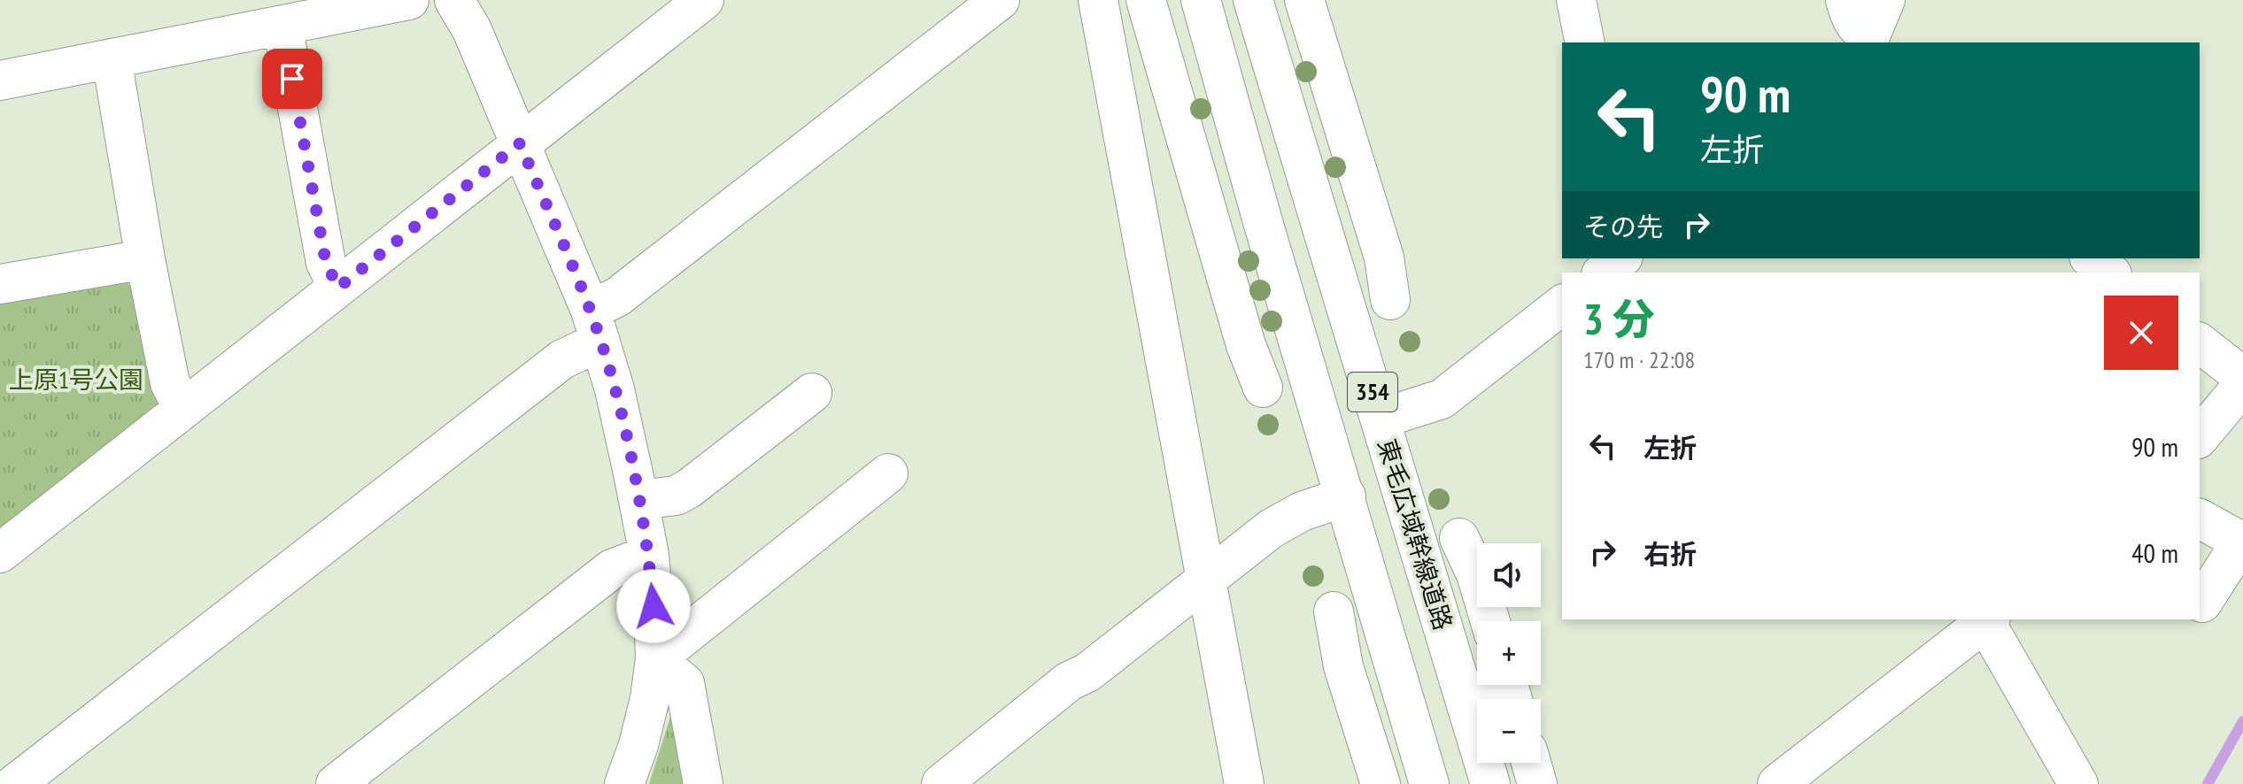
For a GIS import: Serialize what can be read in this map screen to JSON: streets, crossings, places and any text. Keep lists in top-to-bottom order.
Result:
{
  "streets": {
    "main road": ["354", "東毛広域幹線道路"]
  },
  "parks": ["上原1号公園"],
  "page": {
    "turn": ["90 m", "左折"],
    "then": "その先",
    "heading": ["3 分", "170 m · 22:08"],
    "list": [
      {
        "name": "左折",
        "value": "90 m"
      },
      {
        "name": "右折",
        "value": "40 m"
      }
    ],
    "map_buttons": ["+", "−"]
  }
}
